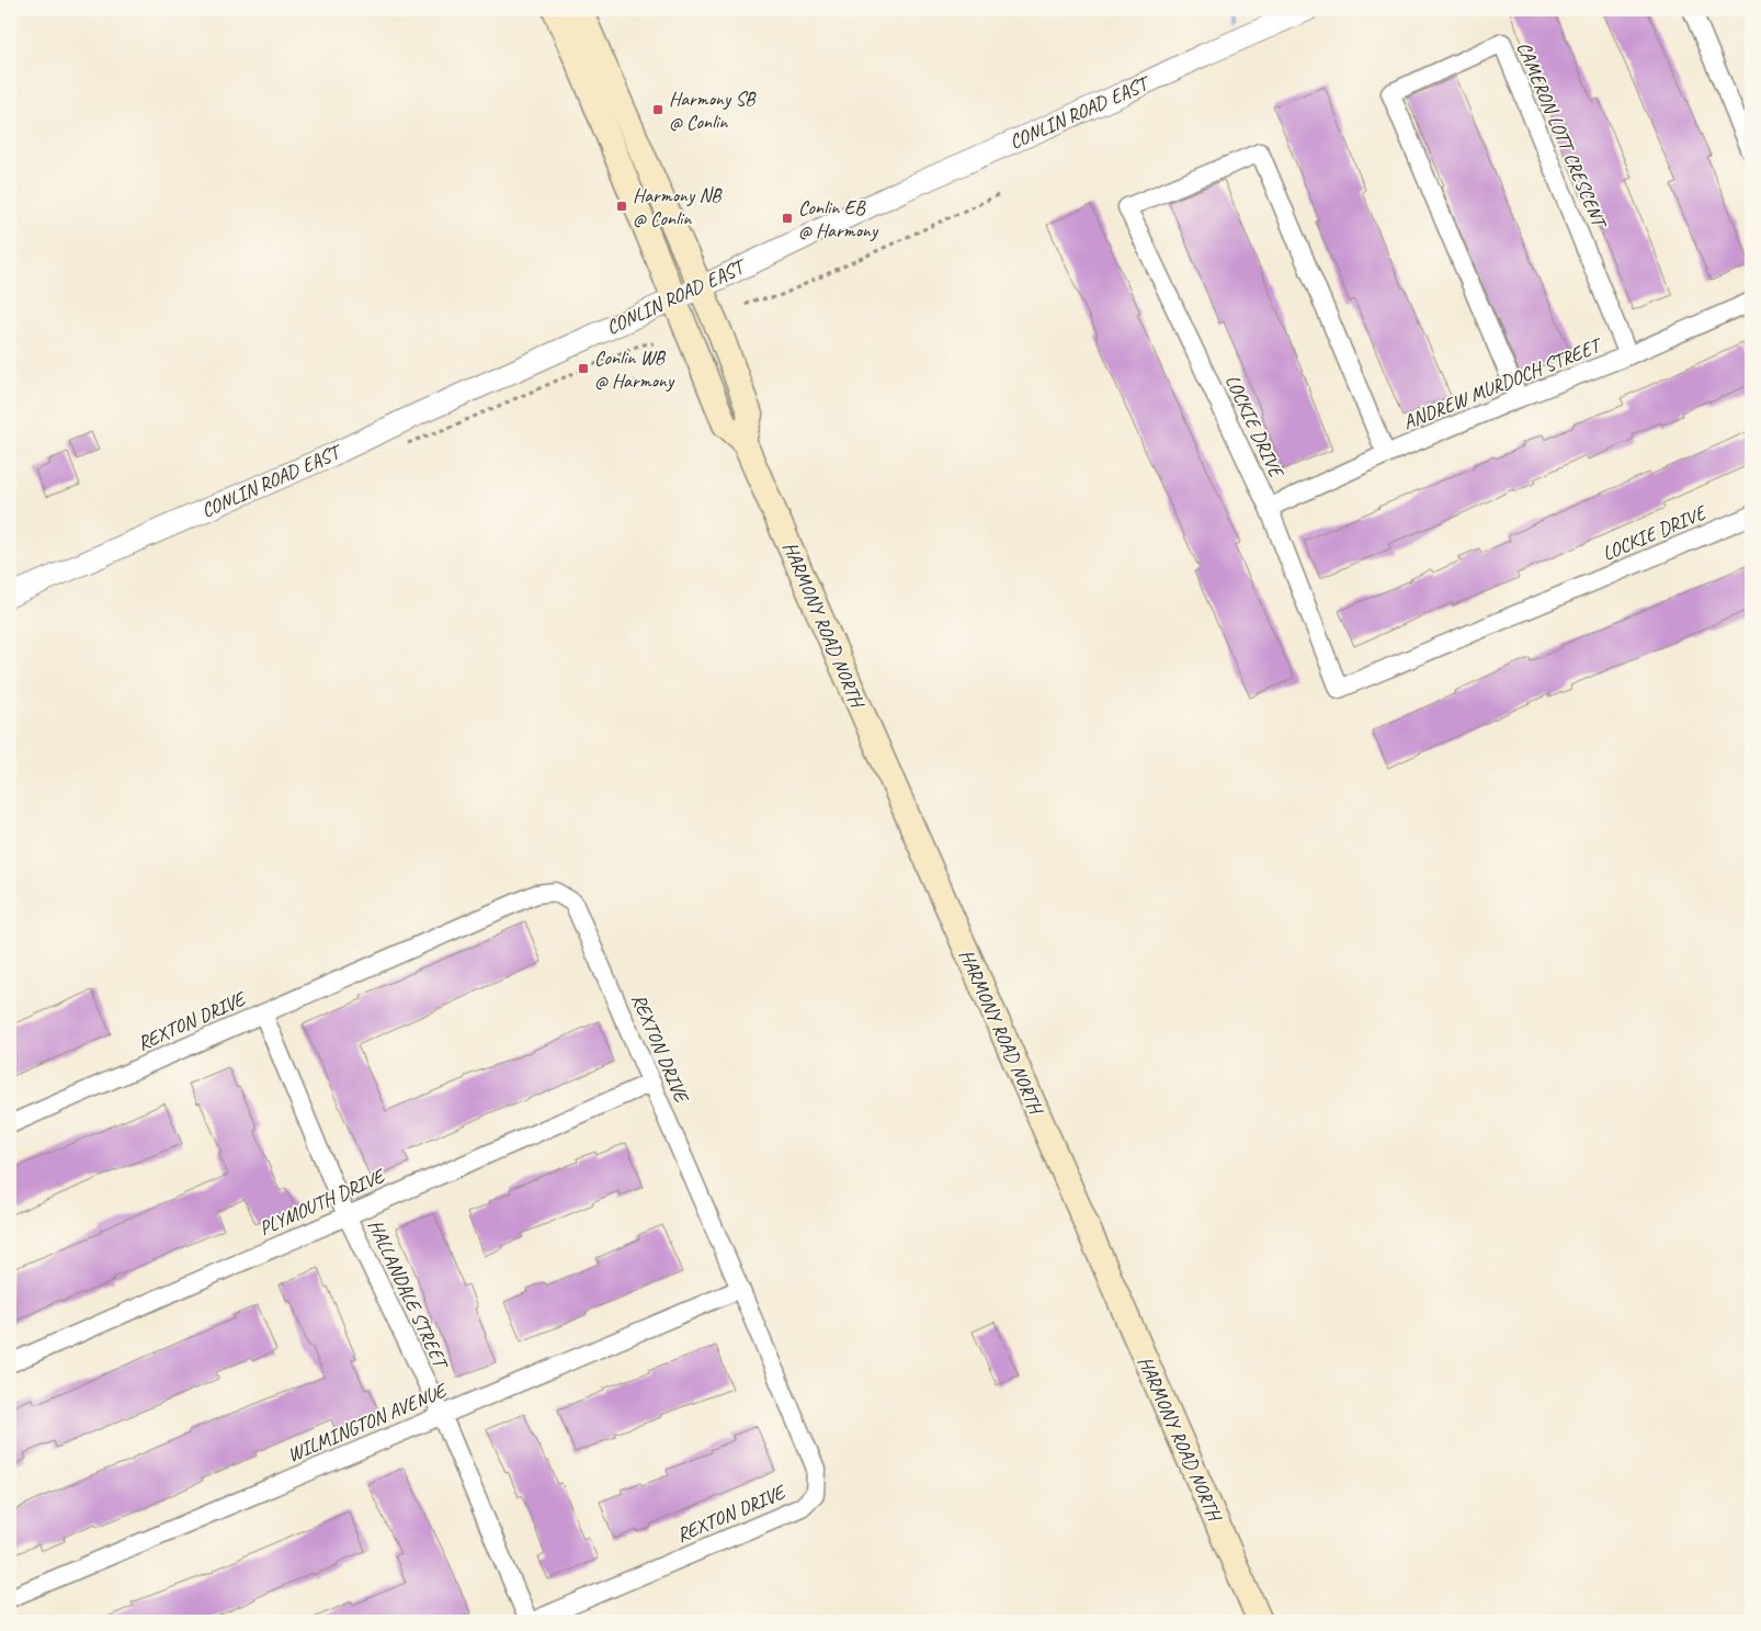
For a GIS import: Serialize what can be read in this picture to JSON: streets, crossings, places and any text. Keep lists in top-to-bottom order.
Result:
{
  "streets": {
    "main road": ["HARMONY ROAD NORTH"],
    "street": [
      "CONLIN ROAD EAST",
      "CAMERON LOTT CRESCENT",
      "ANDREW MURDOCH STREET",
      "LOCKIE DRIVE",
      "REXTON DRIVE",
      "PLYMOUTH DRIVE",
      "HALLANDALE STREET",
      "WILMINGTON AVENUE"
    ]
  },
  "crossings": [
    ["CONLIN ROAD EAST", "HARMONY ROAD NORTH"],
    ["CAMERON LOTT CRESCENT", "ANDREW MURDOCH STREET"],
    ["ANDREW MURDOCH STREET", "LOCKIE DRIVE"],
    ["REXTON DRIVE", "PLYMOUTH DRIVE"],
    ["REXTON DRIVE", "HALLANDALE STREET"],
    ["REXTON DRIVE", "WILMINGTON AVENUE"],
    ["PLYMOUTH DRIVE", "HALLANDALE STREET"],
    ["HALLANDALE STREET", "WILMINGTON AVENUE"]
  ],
  "places": {
    "transit": [
      "Harmony SB @ Conlin",
      "Harmony NB @ Conlin",
      "Conlin EB @ Harmony",
      "Conlin WB @ Harmony"
    ]
  }
}
